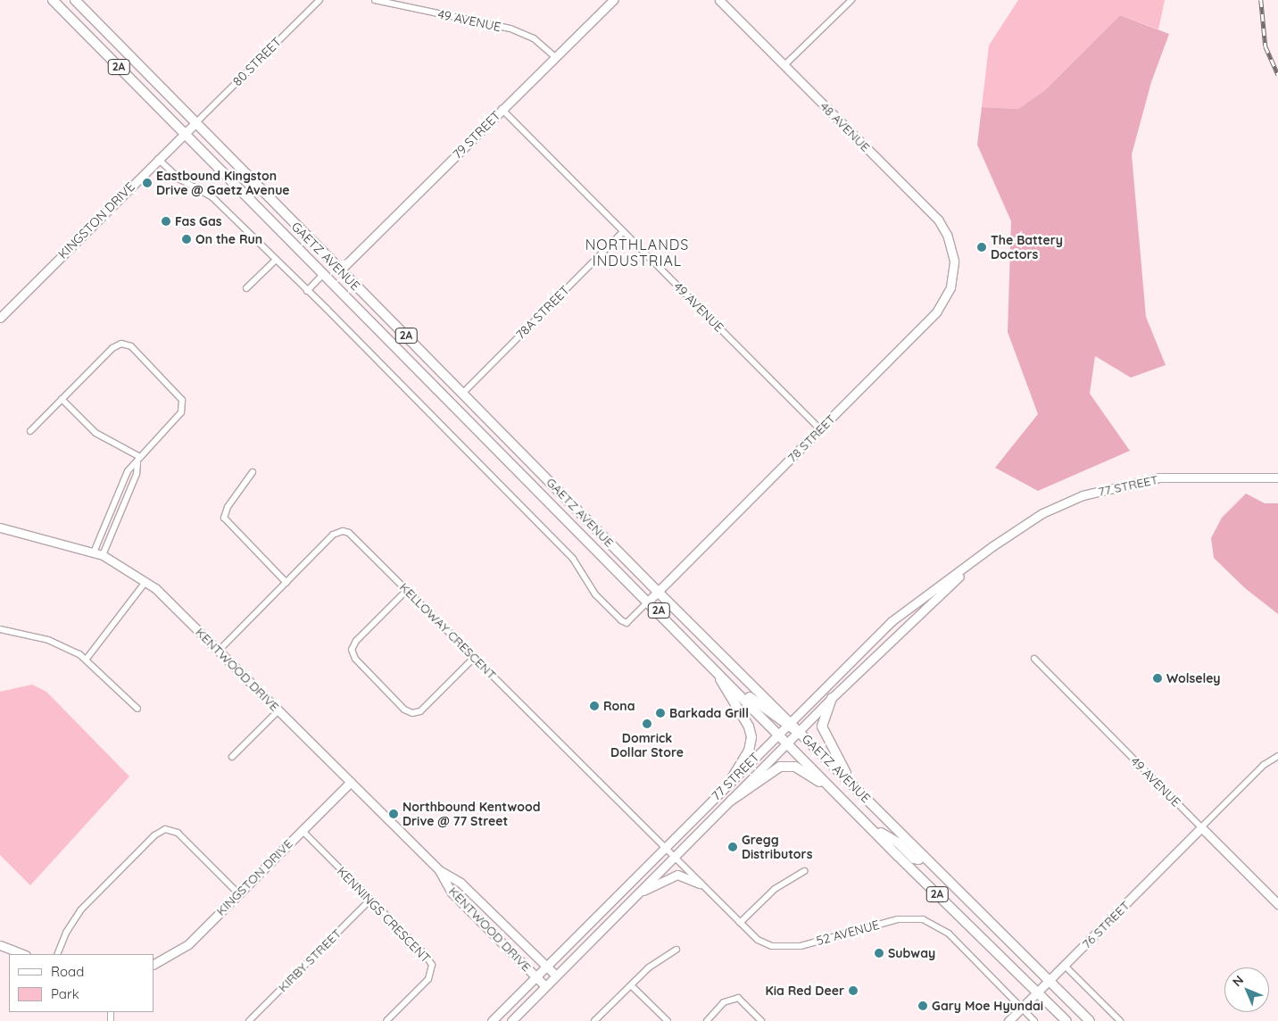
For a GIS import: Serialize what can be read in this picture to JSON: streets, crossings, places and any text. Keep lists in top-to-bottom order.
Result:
{
  "streets": {
    "main road": ["2A", "GAETZ AVENUE"],
    "street": [
      "49 AVENUE",
      "80 STREET",
      "48 AVENUE",
      "79 STREET",
      "KINGSTON DRIVE",
      "78A STREET",
      "78 STREET",
      "77 STREET",
      "KELLOWAY CRESCENT",
      "KENTWOOD DRIVE",
      "KENNINGS CRESCENT",
      "76 STREET",
      "52 AVENUE",
      "KIRBY STREET"
    ]
  },
  "crossings": [
    ["49 AVENUE", "79 STREET"],
    ["49 AVENUE", "78A STREET"],
    ["49 AVENUE", "78 STREET"],
    ["49 AVENUE", "76 STREET"],
    ["80 STREET", "KINGSTON DRIVE"],
    ["80 STREET", "GAETZ AVENUE"],
    ["48 AVENUE", "78 STREET"],
    ["79 STREET", "GAETZ AVENUE"],
    ["KINGSTON DRIVE", "GAETZ AVENUE"],
    ["KINGSTON DRIVE", "KENTWOOD DRIVE"],
    ["KINGSTON DRIVE", "KENNINGS CRESCENT"],
    ["GAETZ AVENUE", "78A STREET"],
    ["GAETZ AVENUE", "78 STREET"],
    ["GAETZ AVENUE", "77 STREET"],
    ["GAETZ AVENUE", "76 STREET"],
    ["77 STREET", "KELLOWAY CRESCENT"],
    ["77 STREET", "KENTWOOD DRIVE"],
    ["77 STREET", "52 AVENUE"],
    ["KELLOWAY CRESCENT", "KENTWOOD DRIVE"],
    ["KELLOWAY CRESCENT", "52 AVENUE"],
    ["KENNINGS CRESCENT", "KIRBY STREET"],
    ["76 STREET", "52 AVENUE"]
  ],
  "districts": ["NORTHLANDS INDUSTRIAL"],
  "places": [
    "Eastbound Kingston Drive @ Gaetz Avenue",
    "Fas Gas",
    "On the Run",
    "The Battery Doctors",
    "Wolseley",
    "Rona",
    "Barkada Grill",
    "Domrick Dollar Store",
    "Northbound Kentwood Drive @ 77 Street",
    "Gregg Distributors",
    "Subway",
    "Kia Red Deer",
    "Gary Moe Hyundai"
  ],
  "legend": ["Road", "Park"],
  "north": "top left"
}
